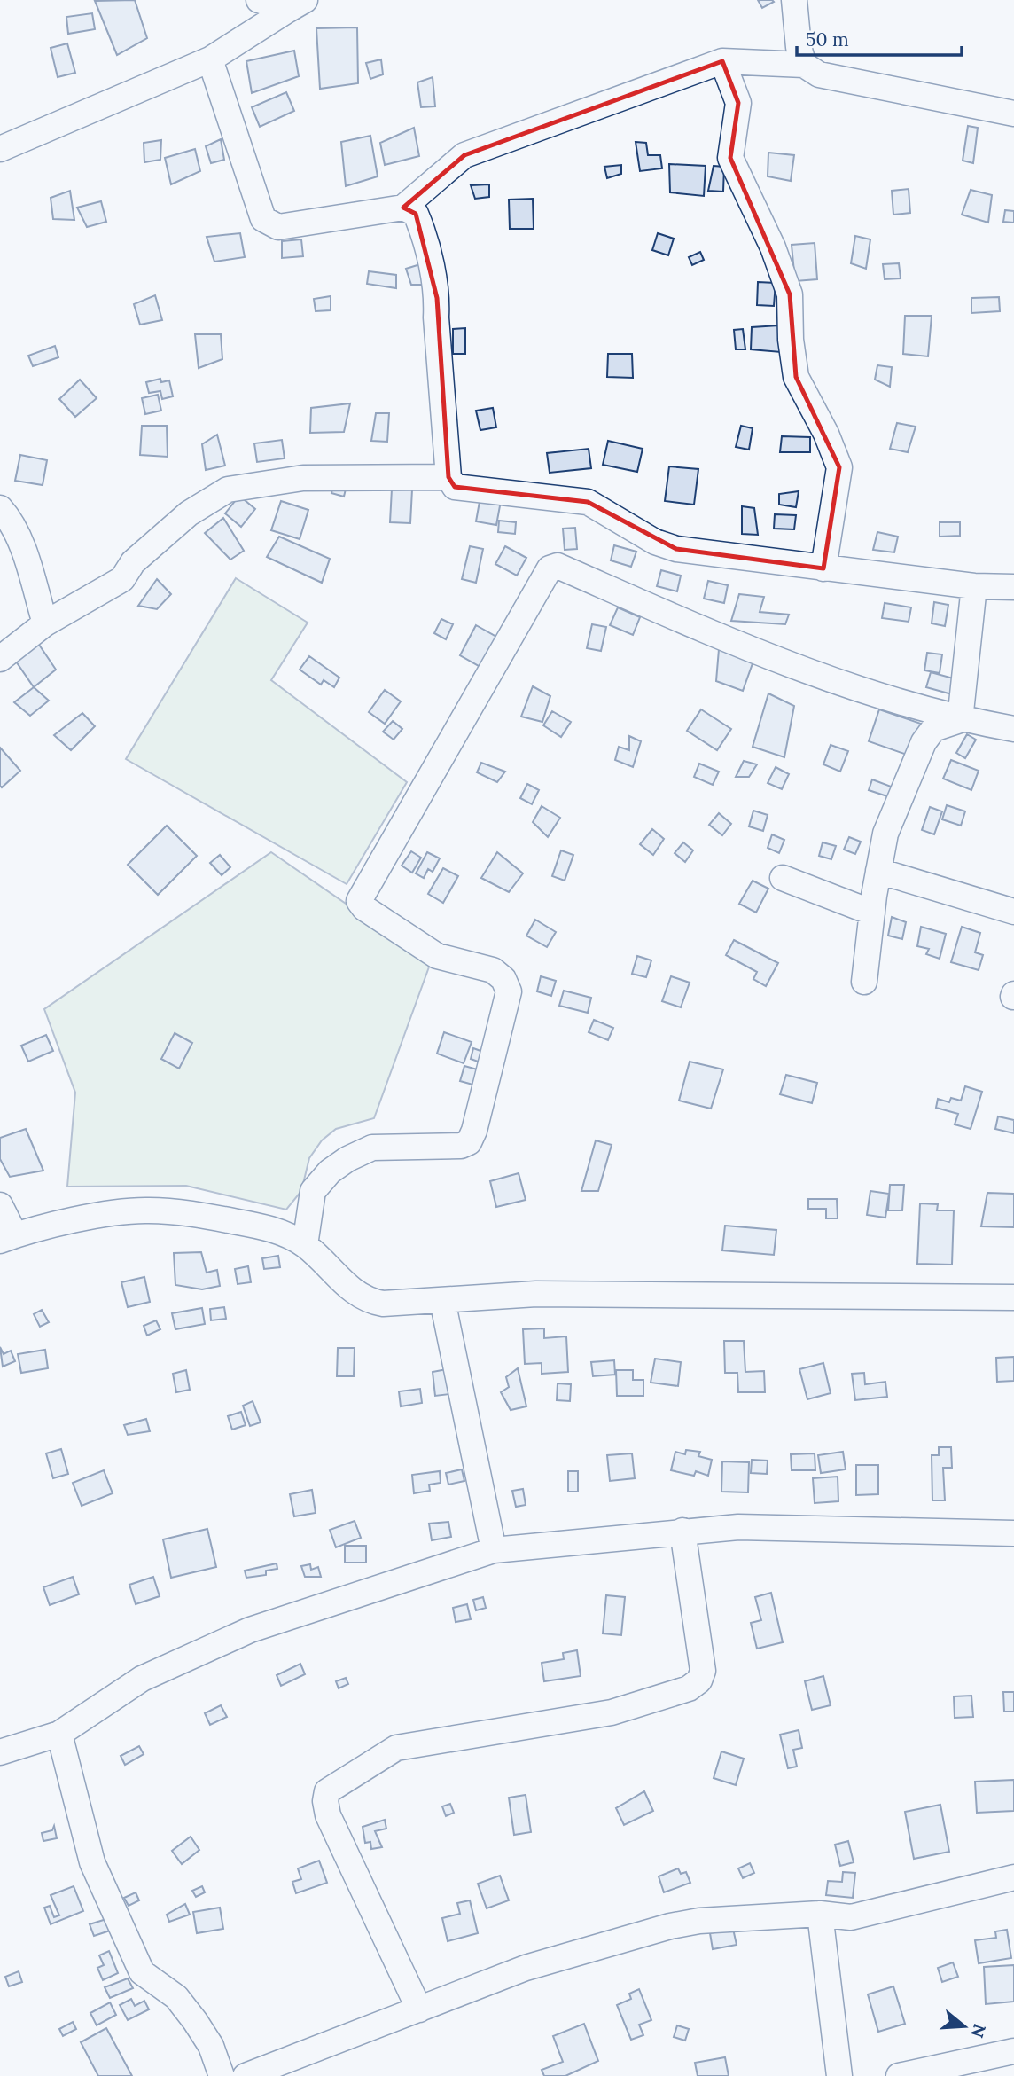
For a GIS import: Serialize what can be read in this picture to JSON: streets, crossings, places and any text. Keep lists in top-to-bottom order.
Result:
{
  "scale_bar": "50 m",
  "north": "right"
}
